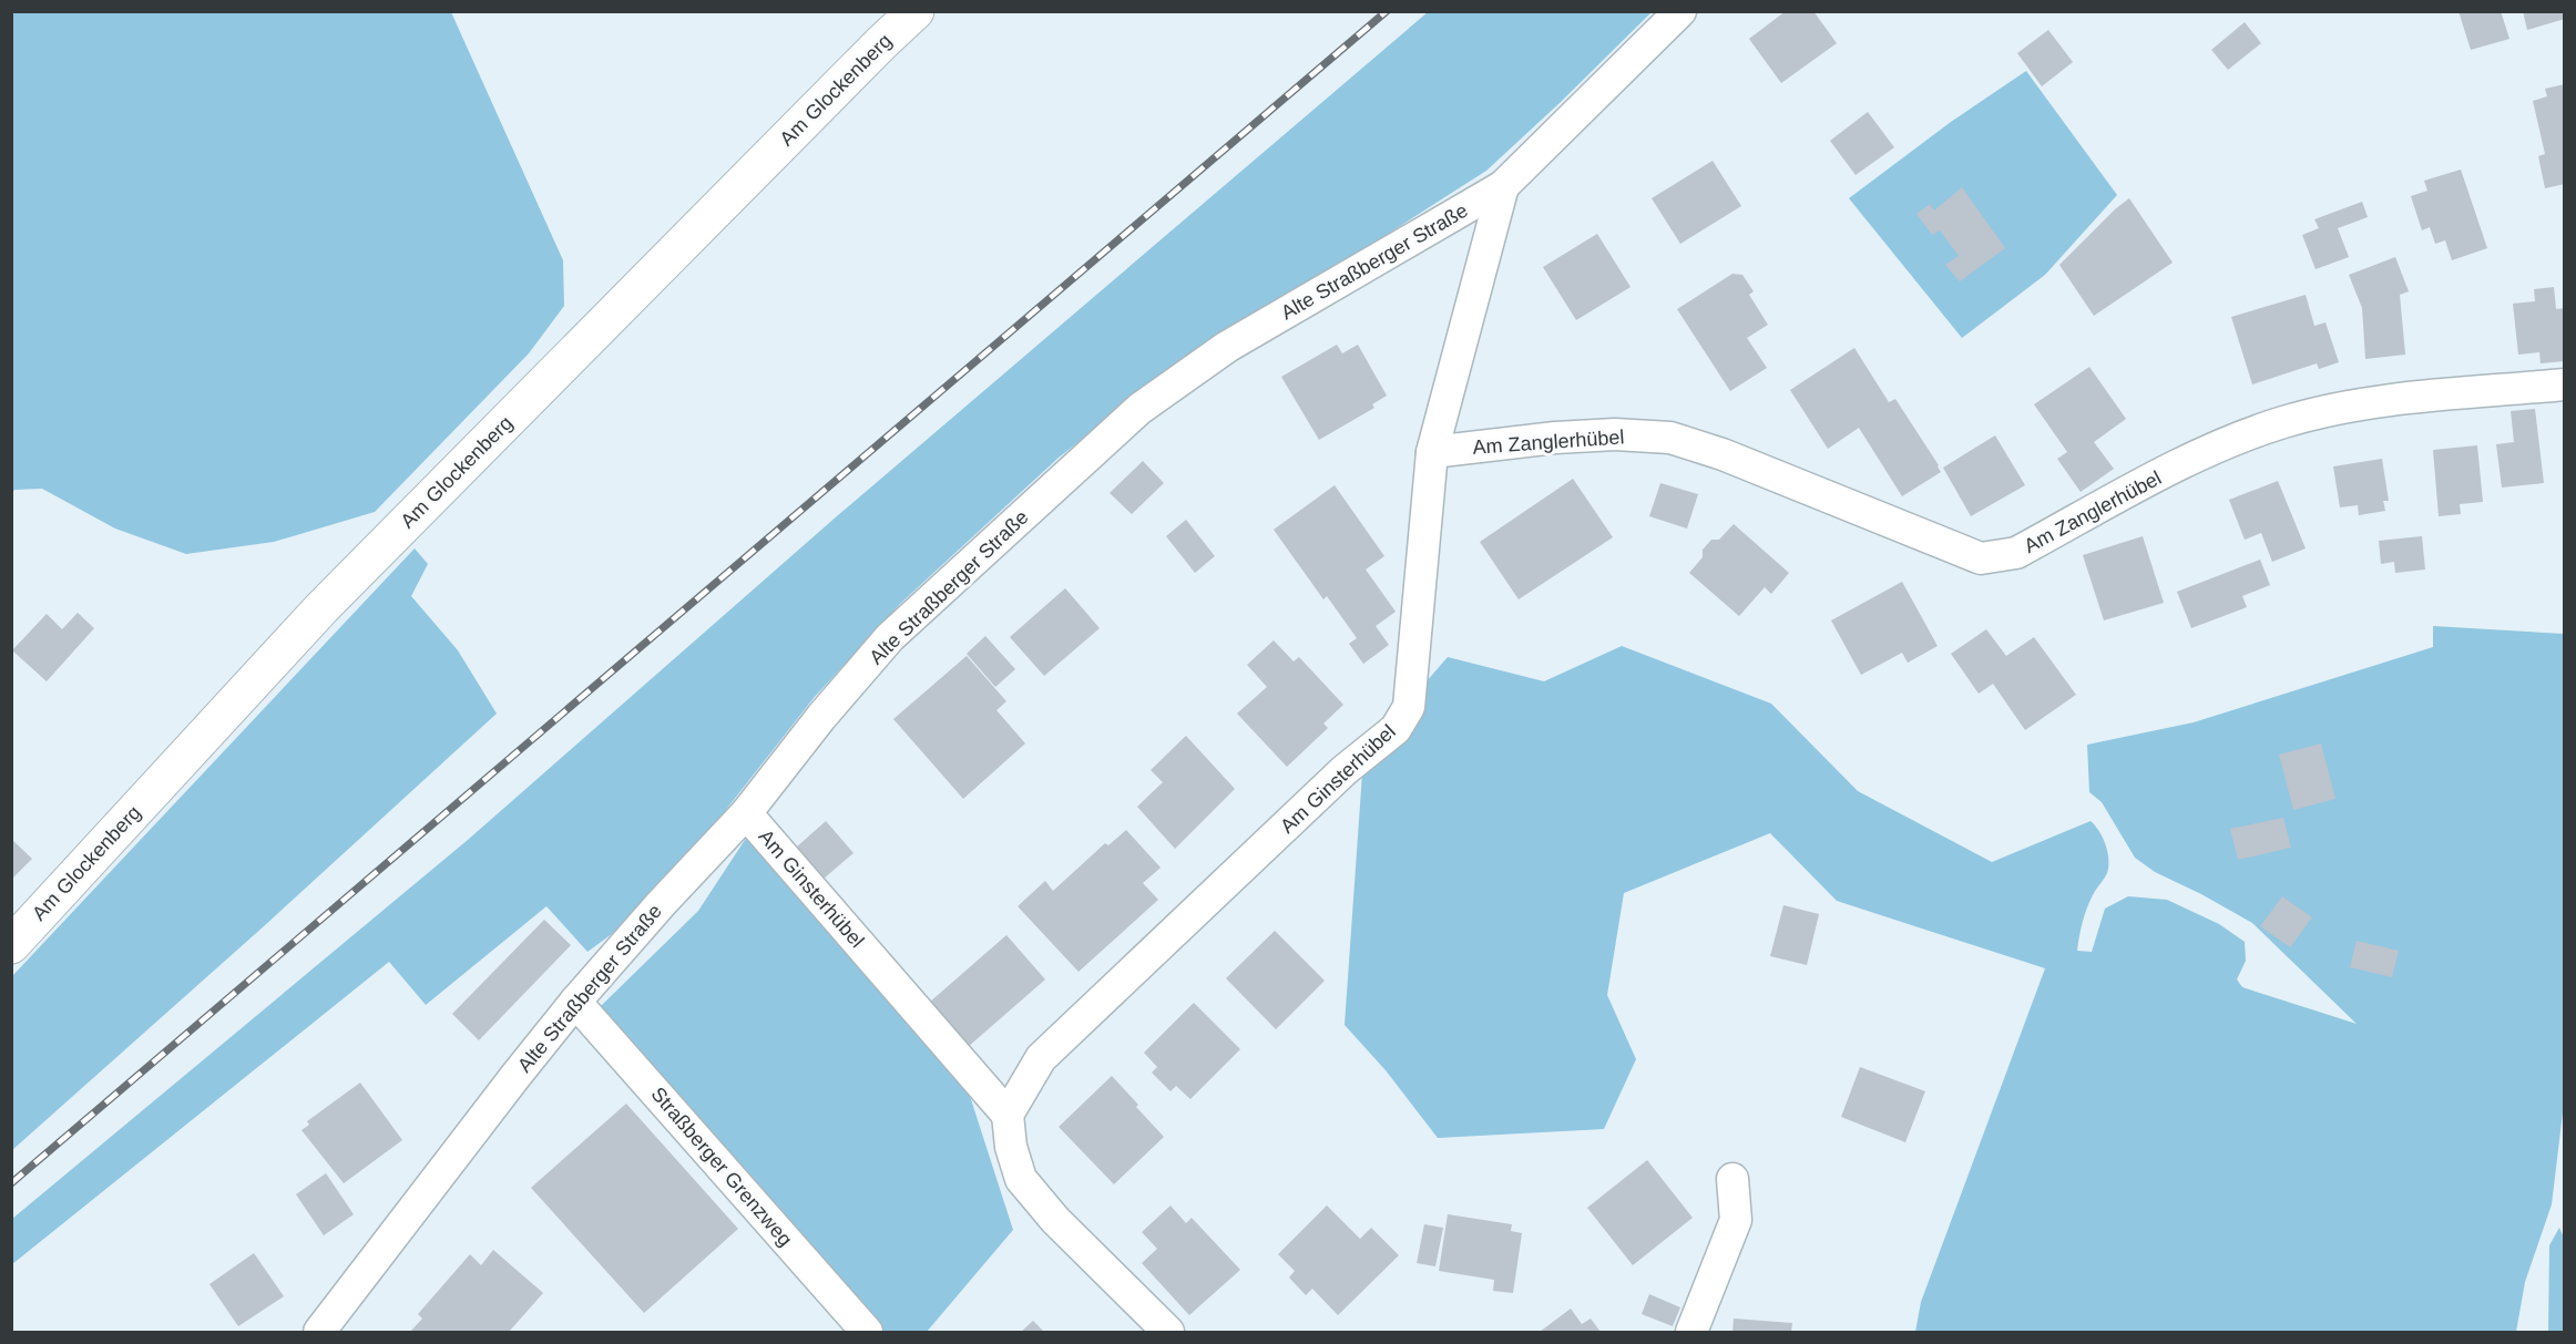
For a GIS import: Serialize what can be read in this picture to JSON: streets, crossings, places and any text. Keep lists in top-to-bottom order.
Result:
{
  "streets": {
    "main road": ["Am Glockenberg"],
    "street": [
      "Alte Straßberger Straße",
      "Am Zanglerhübel",
      "Am Ginsterhübel",
      "Straßberger Grenzweg"
    ]
  },
  "crossings": [
    ["Alte Straßberger Straße", "Am Ginsterhübel"],
    ["Alte Straßberger Straße", "Straßberger Grenzweg"],
    ["Am Zanglerhübel", "Am Ginsterhübel"]
  ]
}
